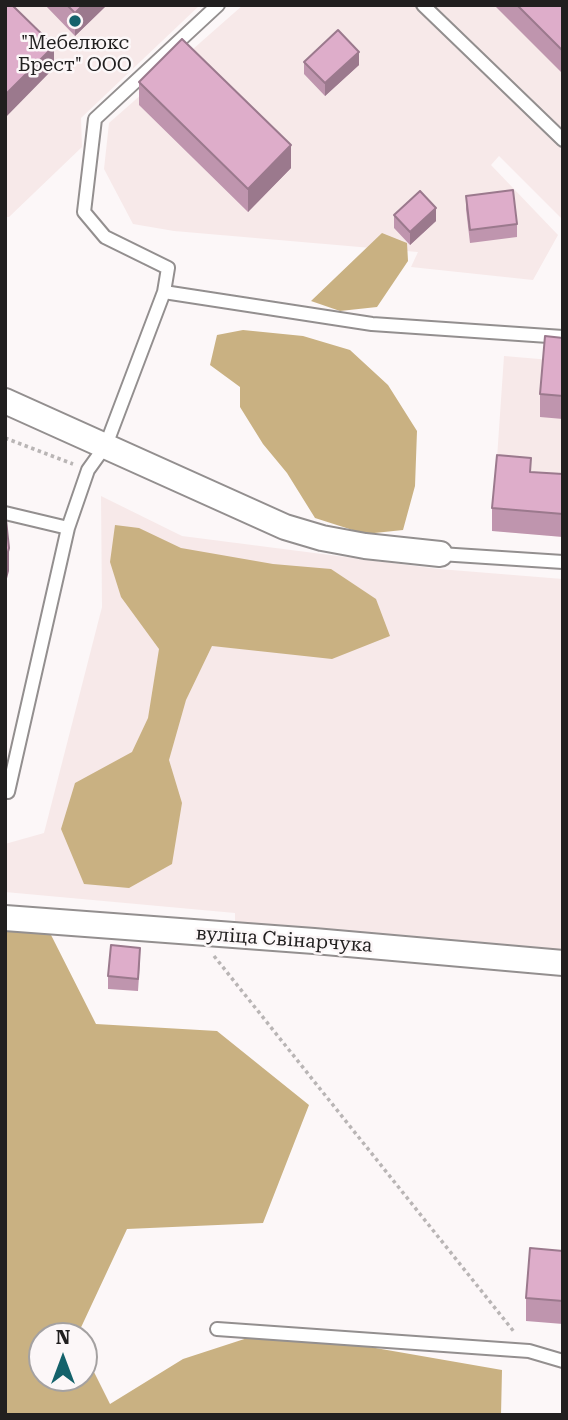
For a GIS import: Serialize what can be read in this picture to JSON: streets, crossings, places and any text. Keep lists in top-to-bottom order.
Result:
{
  "streets": {
    "street": ["вуліца Свінарчука"]
  },
  "places": ["\"Мебелюкс Брест\" ООО"],
  "north": "top"
}
